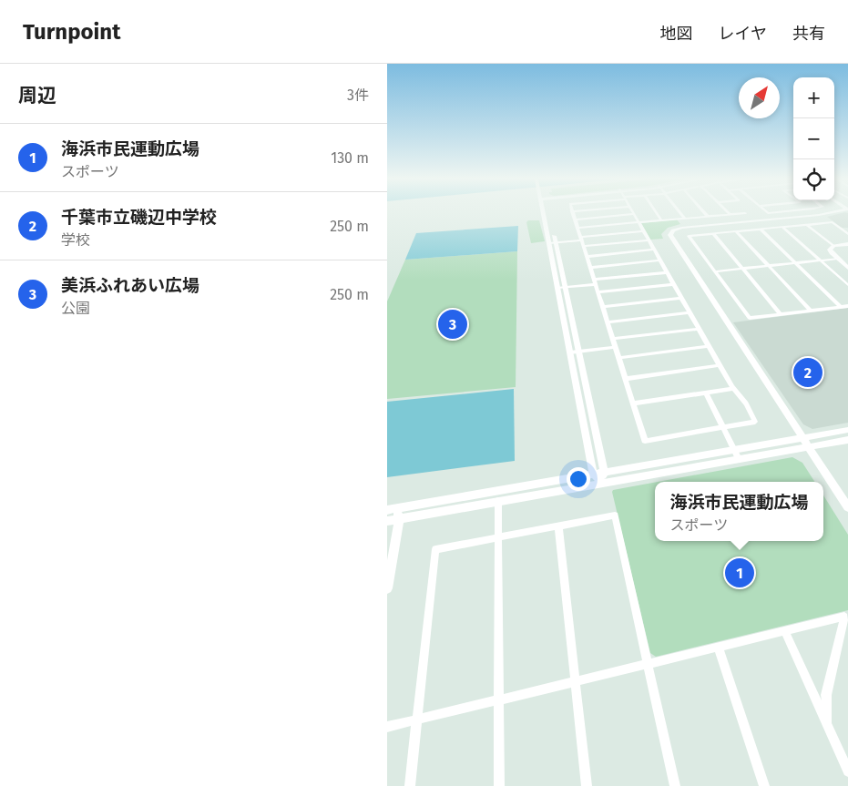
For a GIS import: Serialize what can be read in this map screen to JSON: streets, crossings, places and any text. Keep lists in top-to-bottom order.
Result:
{
  "north": "top right",
  "page": {
    "header": "Turnpoint",
    "nav": ["地図", "レイヤ", "共有"],
    "heading": ["周辺", "3件"],
    "map_buttons": ["+", "−"],
    "list": [
      {
        "mark": "1",
        "name": "海浜市民運動広場",
        "note": "スポーツ",
        "value": "130 m"
      },
      {
        "mark": "2",
        "name": "千葉市立磯辺中学校",
        "note": "学校",
        "value": "250 m"
      },
      {
        "mark": "3",
        "name": "美浜ふれあい広場",
        "note": "公園",
        "value": "250 m"
      }
    ],
    "pins": ["3", "2", "1"],
    "popup": ["海浜市民運動広場", "スポーツ"]
  }
}
